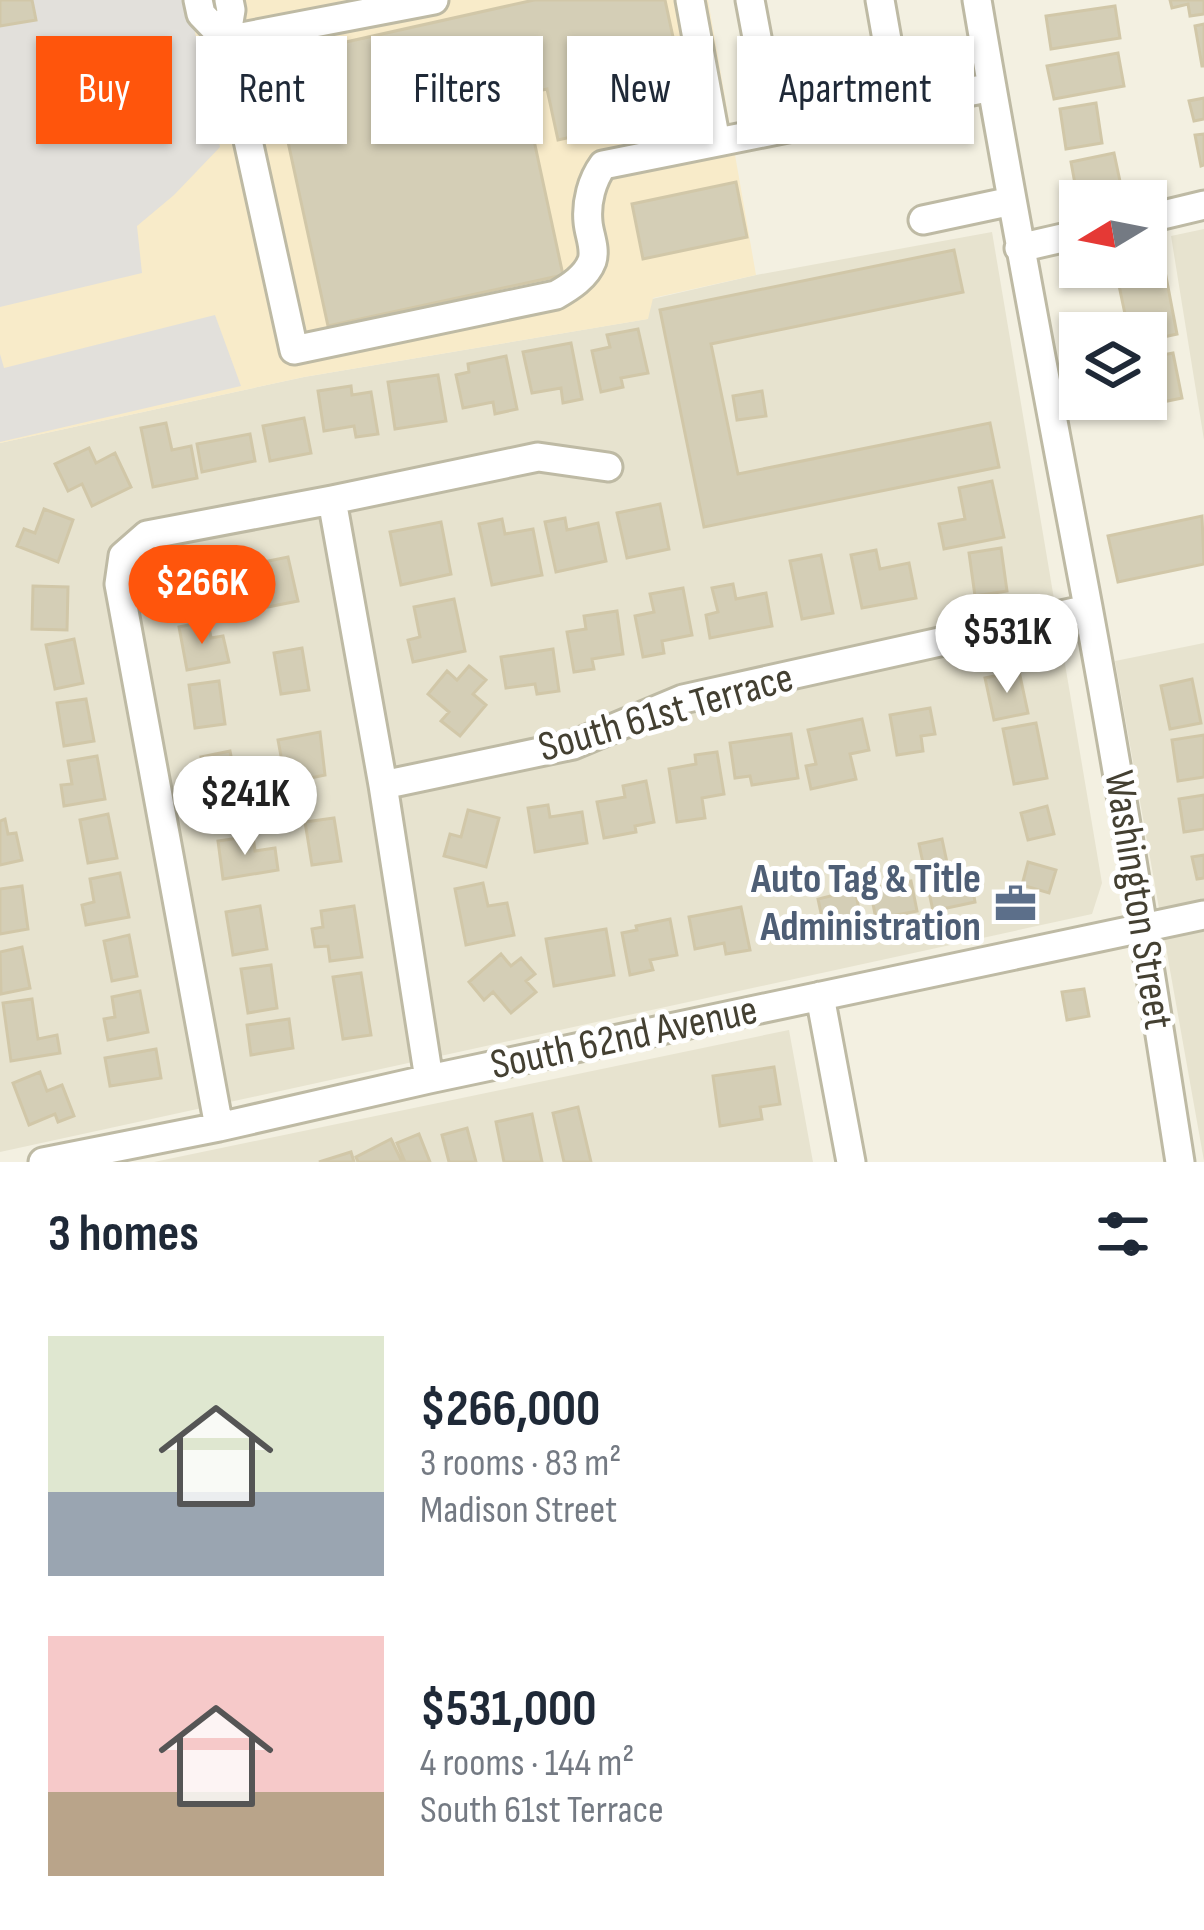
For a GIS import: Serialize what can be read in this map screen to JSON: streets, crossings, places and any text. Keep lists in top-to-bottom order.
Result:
{
  "streets": {
    "street": ["South 61st Terrace", "Washington Street", "South 62nd Avenue"]
  },
  "crossings": [
    ["South 61st Terrace", "Washington Street"],
    ["Washington Street", "South 62nd Avenue"]
  ],
  "places": {
    "office": ["Auto Tag & Title Administration"]
  },
  "north": "left",
  "page": {
    "chip": [
      "Buy",
      "Rent",
      "Filters",
      "New",
      "Apartment"
    ],
    "price": ["$266K", "$531K", "$241K"],
    "heading": "3 homes",
    "list": [
      {
        "name": "$266,000",
        "note": "3 rooms · 83 m² · Madison Street"
      },
      {
        "name": "$531,000",
        "note": "4 rooms · 144 m² · South 61st Terrace"
      }
    ]
  }
}
